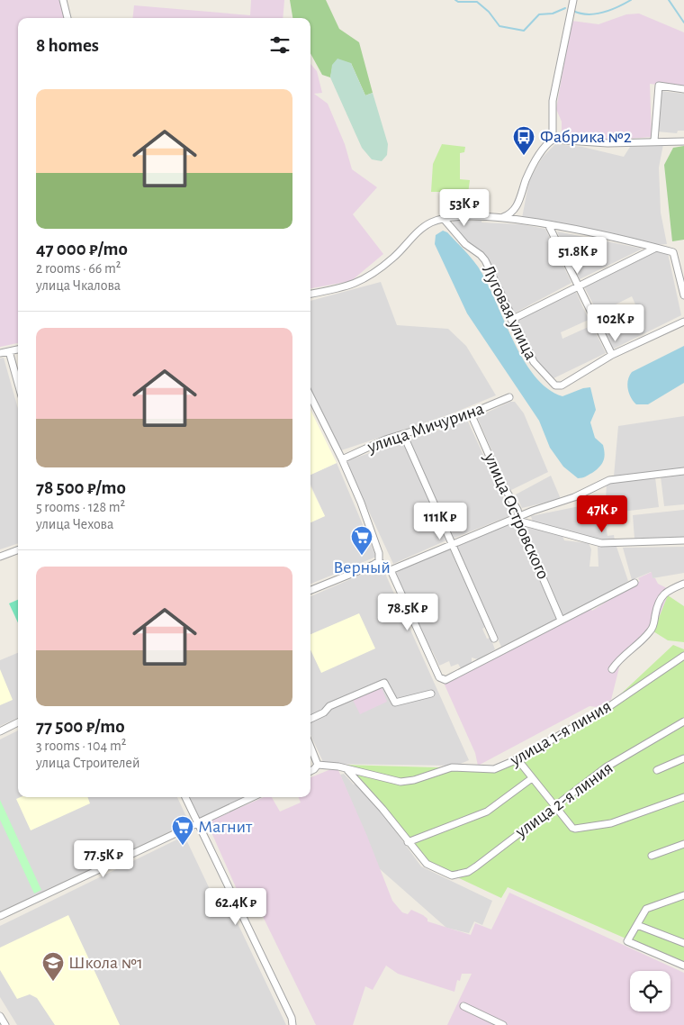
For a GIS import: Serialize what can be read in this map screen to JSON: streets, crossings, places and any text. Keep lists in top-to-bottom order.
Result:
{
  "streets": {
    "street": [
      "Луговая улица",
      "улица Мичурина",
      "улица Островского",
      "улица 1-я линия",
      "улица 2-я линия"
    ]
  },
  "crossings": [
    ["улица Мичурина", "улица Островского"]
  ],
  "places": {
    "bus stop": ["Фабрика №2"],
    "supermarket": ["Верный", "Магнит"],
    "school or university": ["Школа №1"]
  },
  "page": {
    "heading": "8 homes",
    "list": [
      {
        "name": "47 000 ₽/mo",
        "note": "2 rooms · 66 m² · улица Чкалова"
      },
      {
        "name": "78 500 ₽/mo",
        "note": "5 rooms · 128 m² · улица Чехова"
      },
      {
        "name": "77 500 ₽/mo",
        "note": "3 rooms · 104 m² · улица Строителей"
      }
    ],
    "price": [
      "53K ₽",
      "51.8K ₽",
      "102K ₽",
      "47K ₽",
      "111K ₽",
      "78.5K ₽",
      "77.5K ₽",
      "62.4K ₽"
    ]
  }
}
